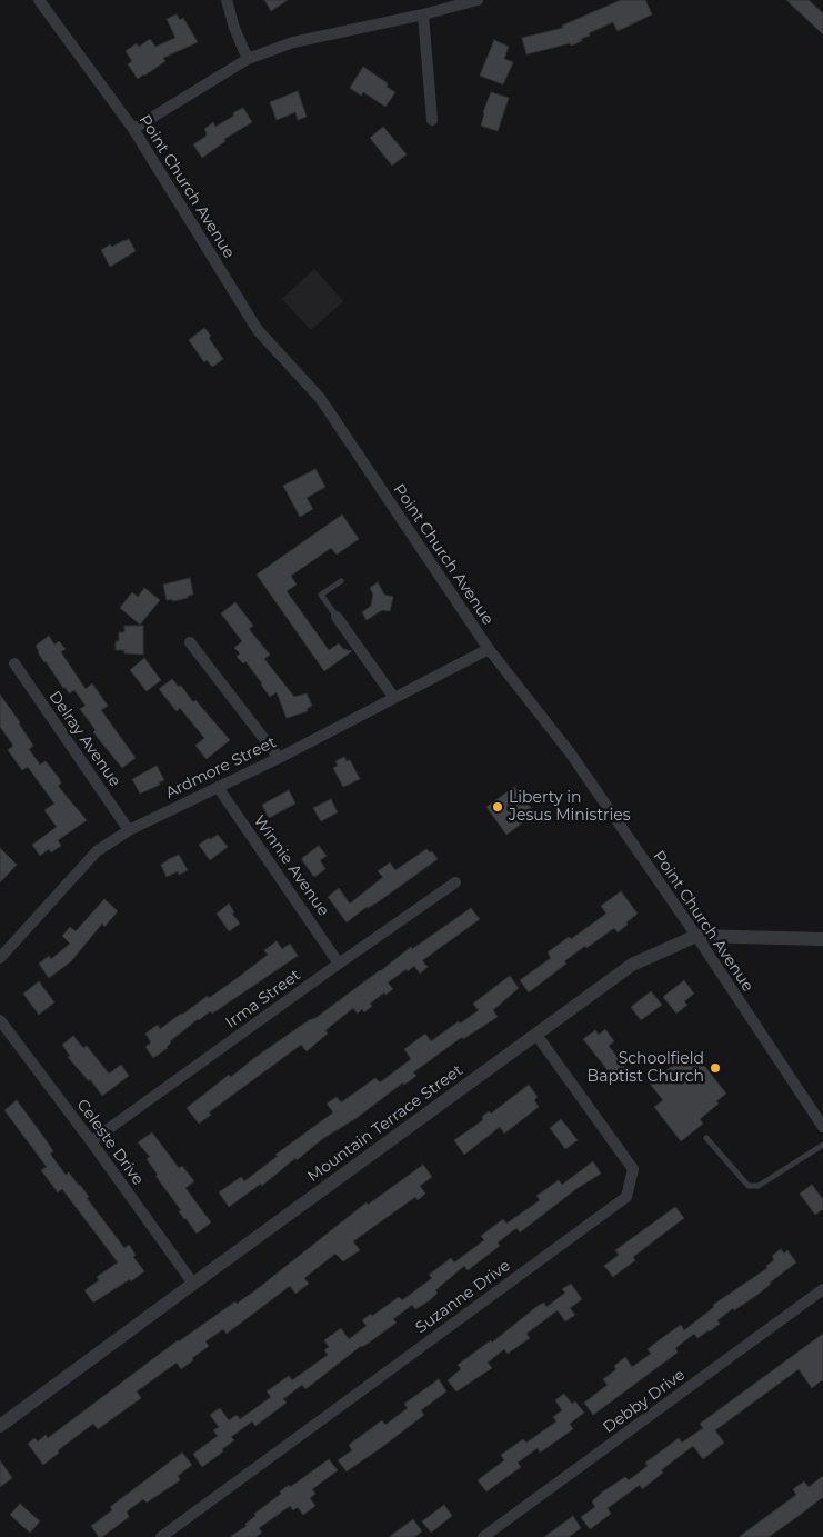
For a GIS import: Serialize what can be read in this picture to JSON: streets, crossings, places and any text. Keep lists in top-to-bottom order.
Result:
{
  "streets": {
    "street": [
      "Point Church Avenue",
      "Delray Avenue",
      "Ardmore Street",
      "Winnie Avenue",
      "Irma Street",
      "Mountain Terrace Street",
      "Celeste Drive",
      "Suzanne Drive",
      "Debby Drive"
    ]
  },
  "crossings": [
    ["Point Church Avenue", "Ardmore Street"],
    ["Point Church Avenue", "Mountain Terrace Street"],
    ["Delray Avenue", "Ardmore Street"],
    ["Ardmore Street", "Winnie Avenue"],
    ["Winnie Avenue", "Irma Street"],
    ["Irma Street", "Celeste Drive"],
    ["Mountain Terrace Street", "Celeste Drive"],
    ["Mountain Terrace Street", "Suzanne Drive"]
  ],
  "places": ["Liberty in Jesus Ministries", "Schoolfield Baptist Church"]
}
